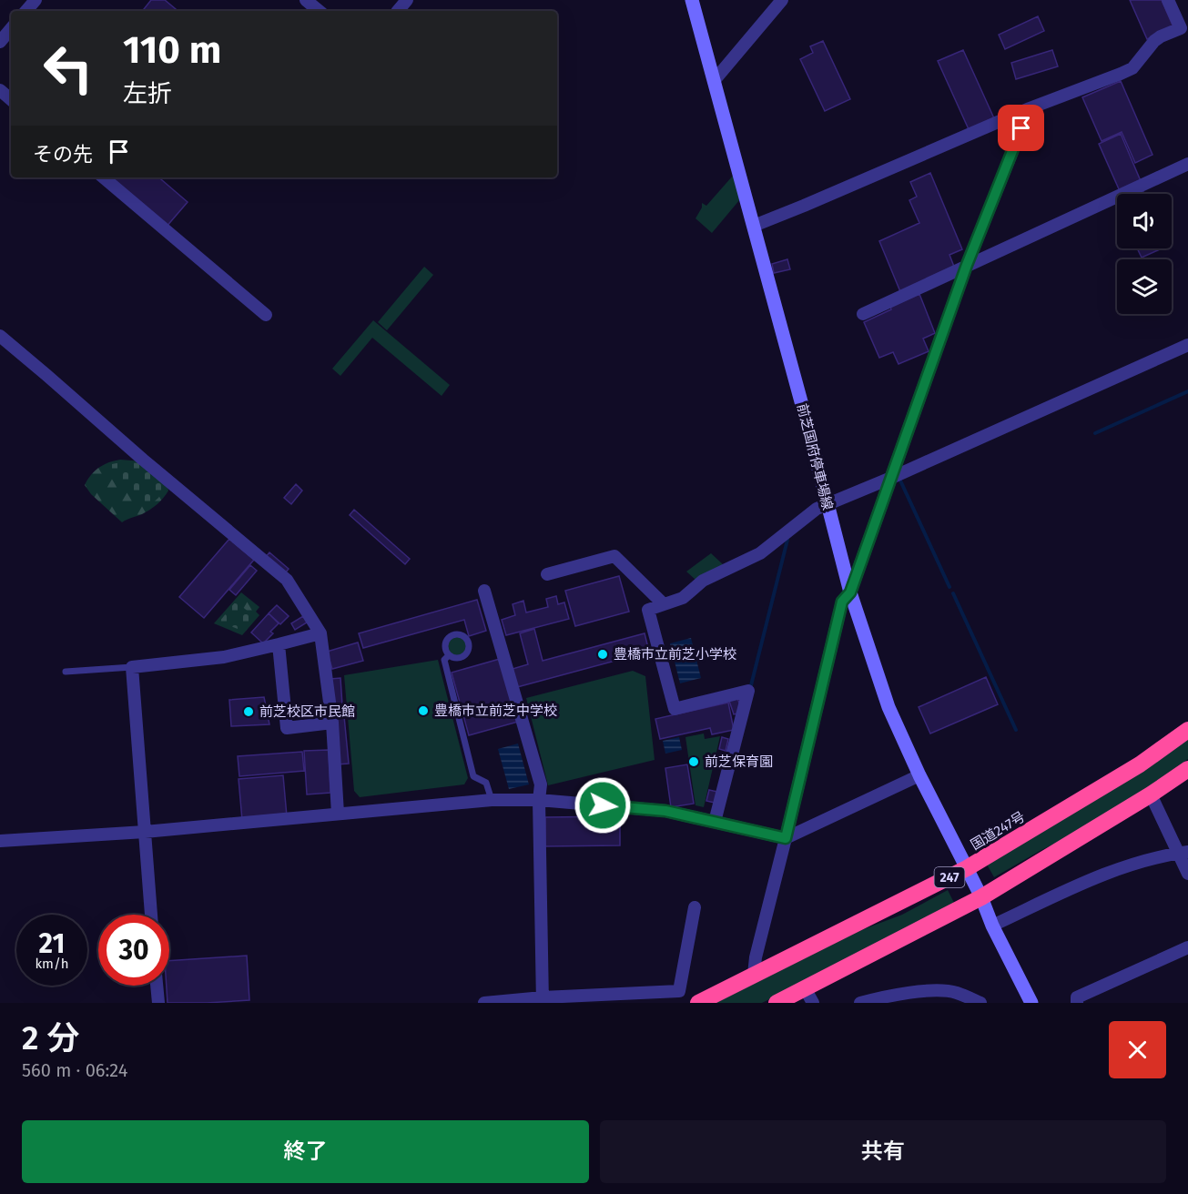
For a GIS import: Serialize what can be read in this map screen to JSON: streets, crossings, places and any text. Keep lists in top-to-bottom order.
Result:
{
  "streets": {
    "highway": ["国道247号", "247"],
    "main road": ["前芝国府停車場線"]
  },
  "crossings": [
    ["前芝国府停車場線", "国道247号"],
    ["前芝国府停車場線", "247"]
  ],
  "places": [
    "豊橋市立前芝小学校",
    "豊橋市立前芝中学校",
    "前芝校区市民館",
    "前芝保育園"
  ],
  "page": {
    "turn": ["110 m", "左折"],
    "then": "その先",
    "speed": "21 km/h",
    "limit": "30",
    "heading": ["2 分", "560 m · 06:24"],
    "buttons": ["終了", "共有"]
  }
}
